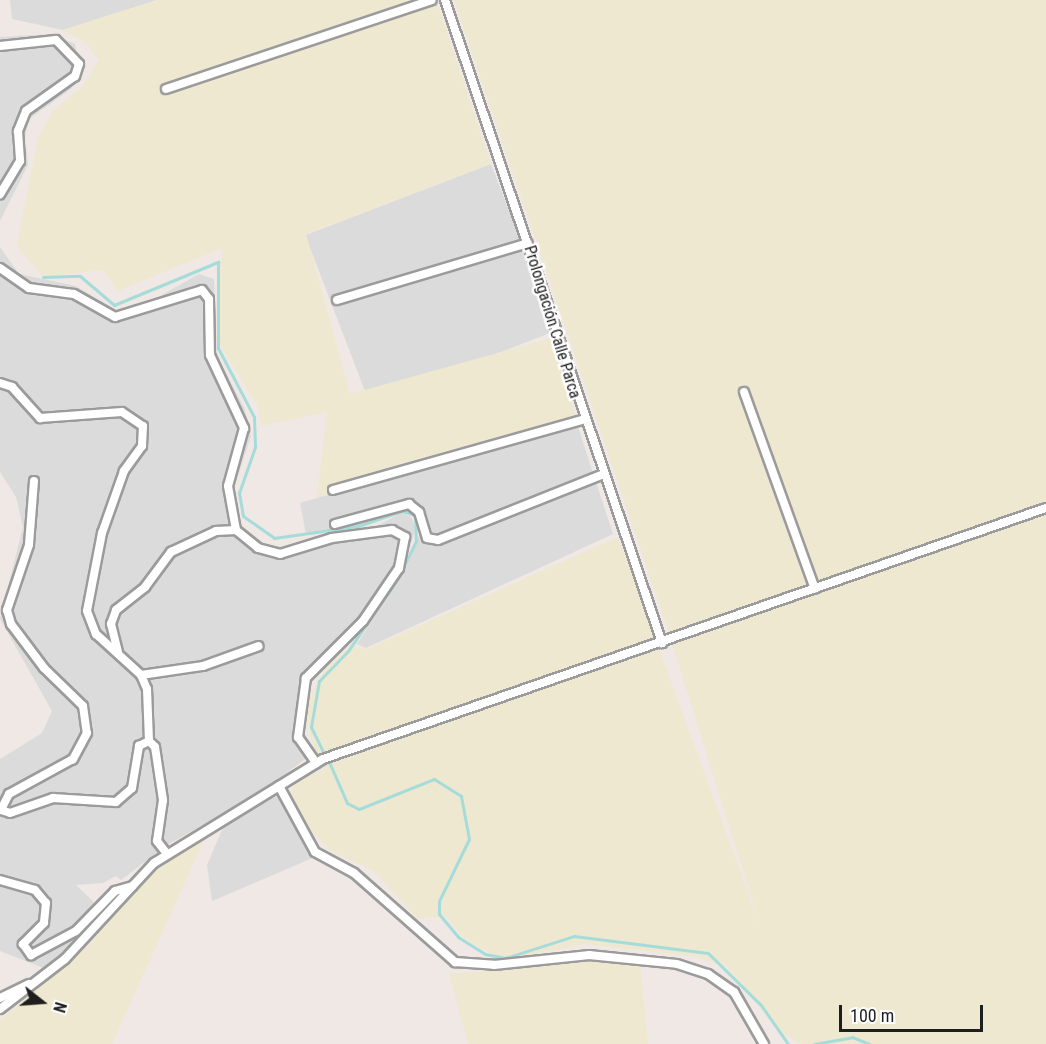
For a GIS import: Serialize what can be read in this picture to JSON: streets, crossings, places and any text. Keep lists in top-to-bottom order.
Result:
{
  "streets": {
    "street": ["Prolongación Calle Parca"]
  },
  "scale_bar": "100 m",
  "north": "right"
}
